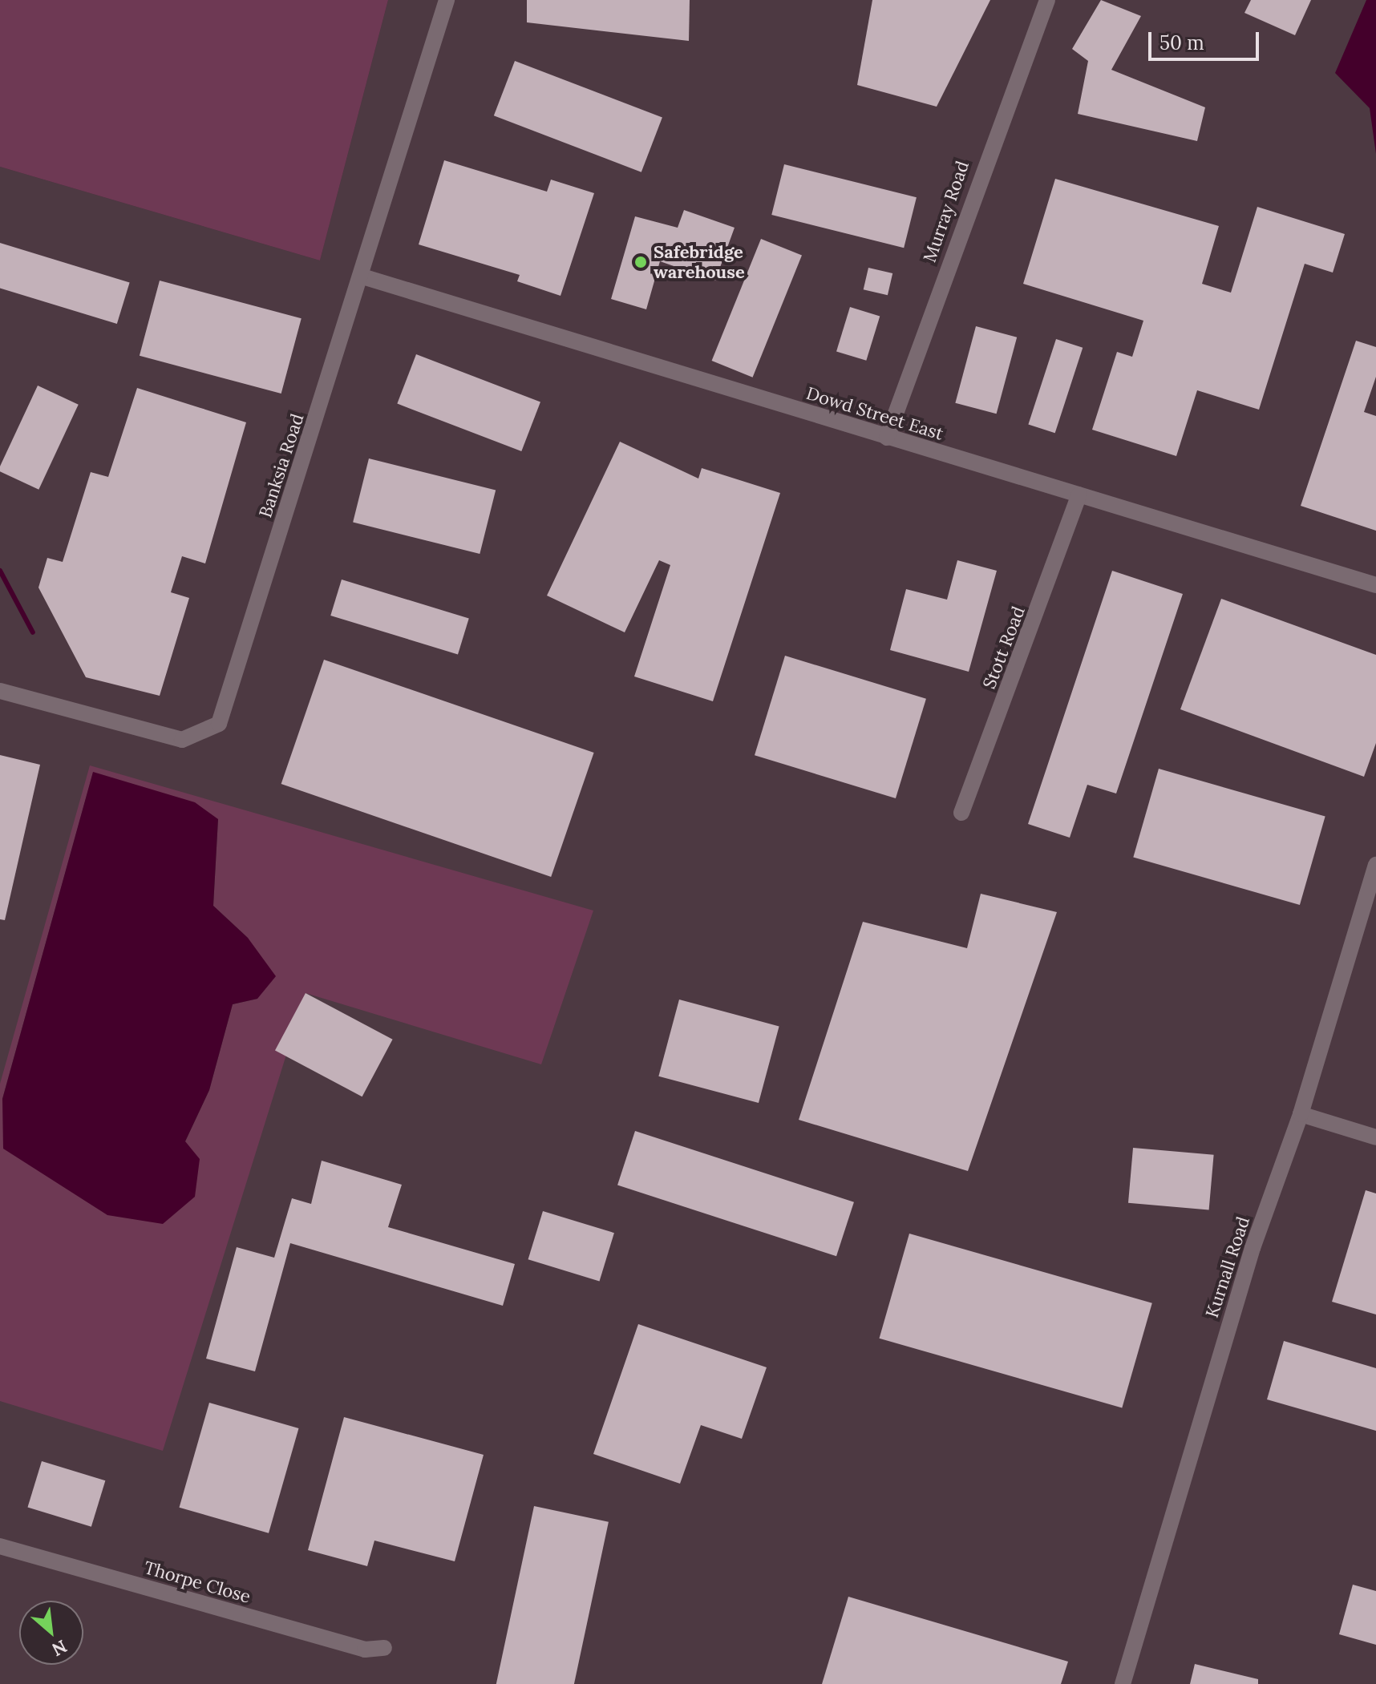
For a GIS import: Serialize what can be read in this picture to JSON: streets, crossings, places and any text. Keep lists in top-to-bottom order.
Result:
{
  "streets": {
    "street": [
      "Murray Road",
      "Dowd Street East",
      "Banksia Road",
      "Stott Road",
      "Kurnall Road",
      "Thorpe Close"
    ]
  },
  "crossings": [
    ["Murray Road", "Dowd Street East"],
    ["Dowd Street East", "Banksia Road"],
    ["Dowd Street East", "Stott Road"]
  ],
  "places": ["Safebridge warehouse"],
  "scale_bar": "50 m",
  "north": "bottom right"
}
